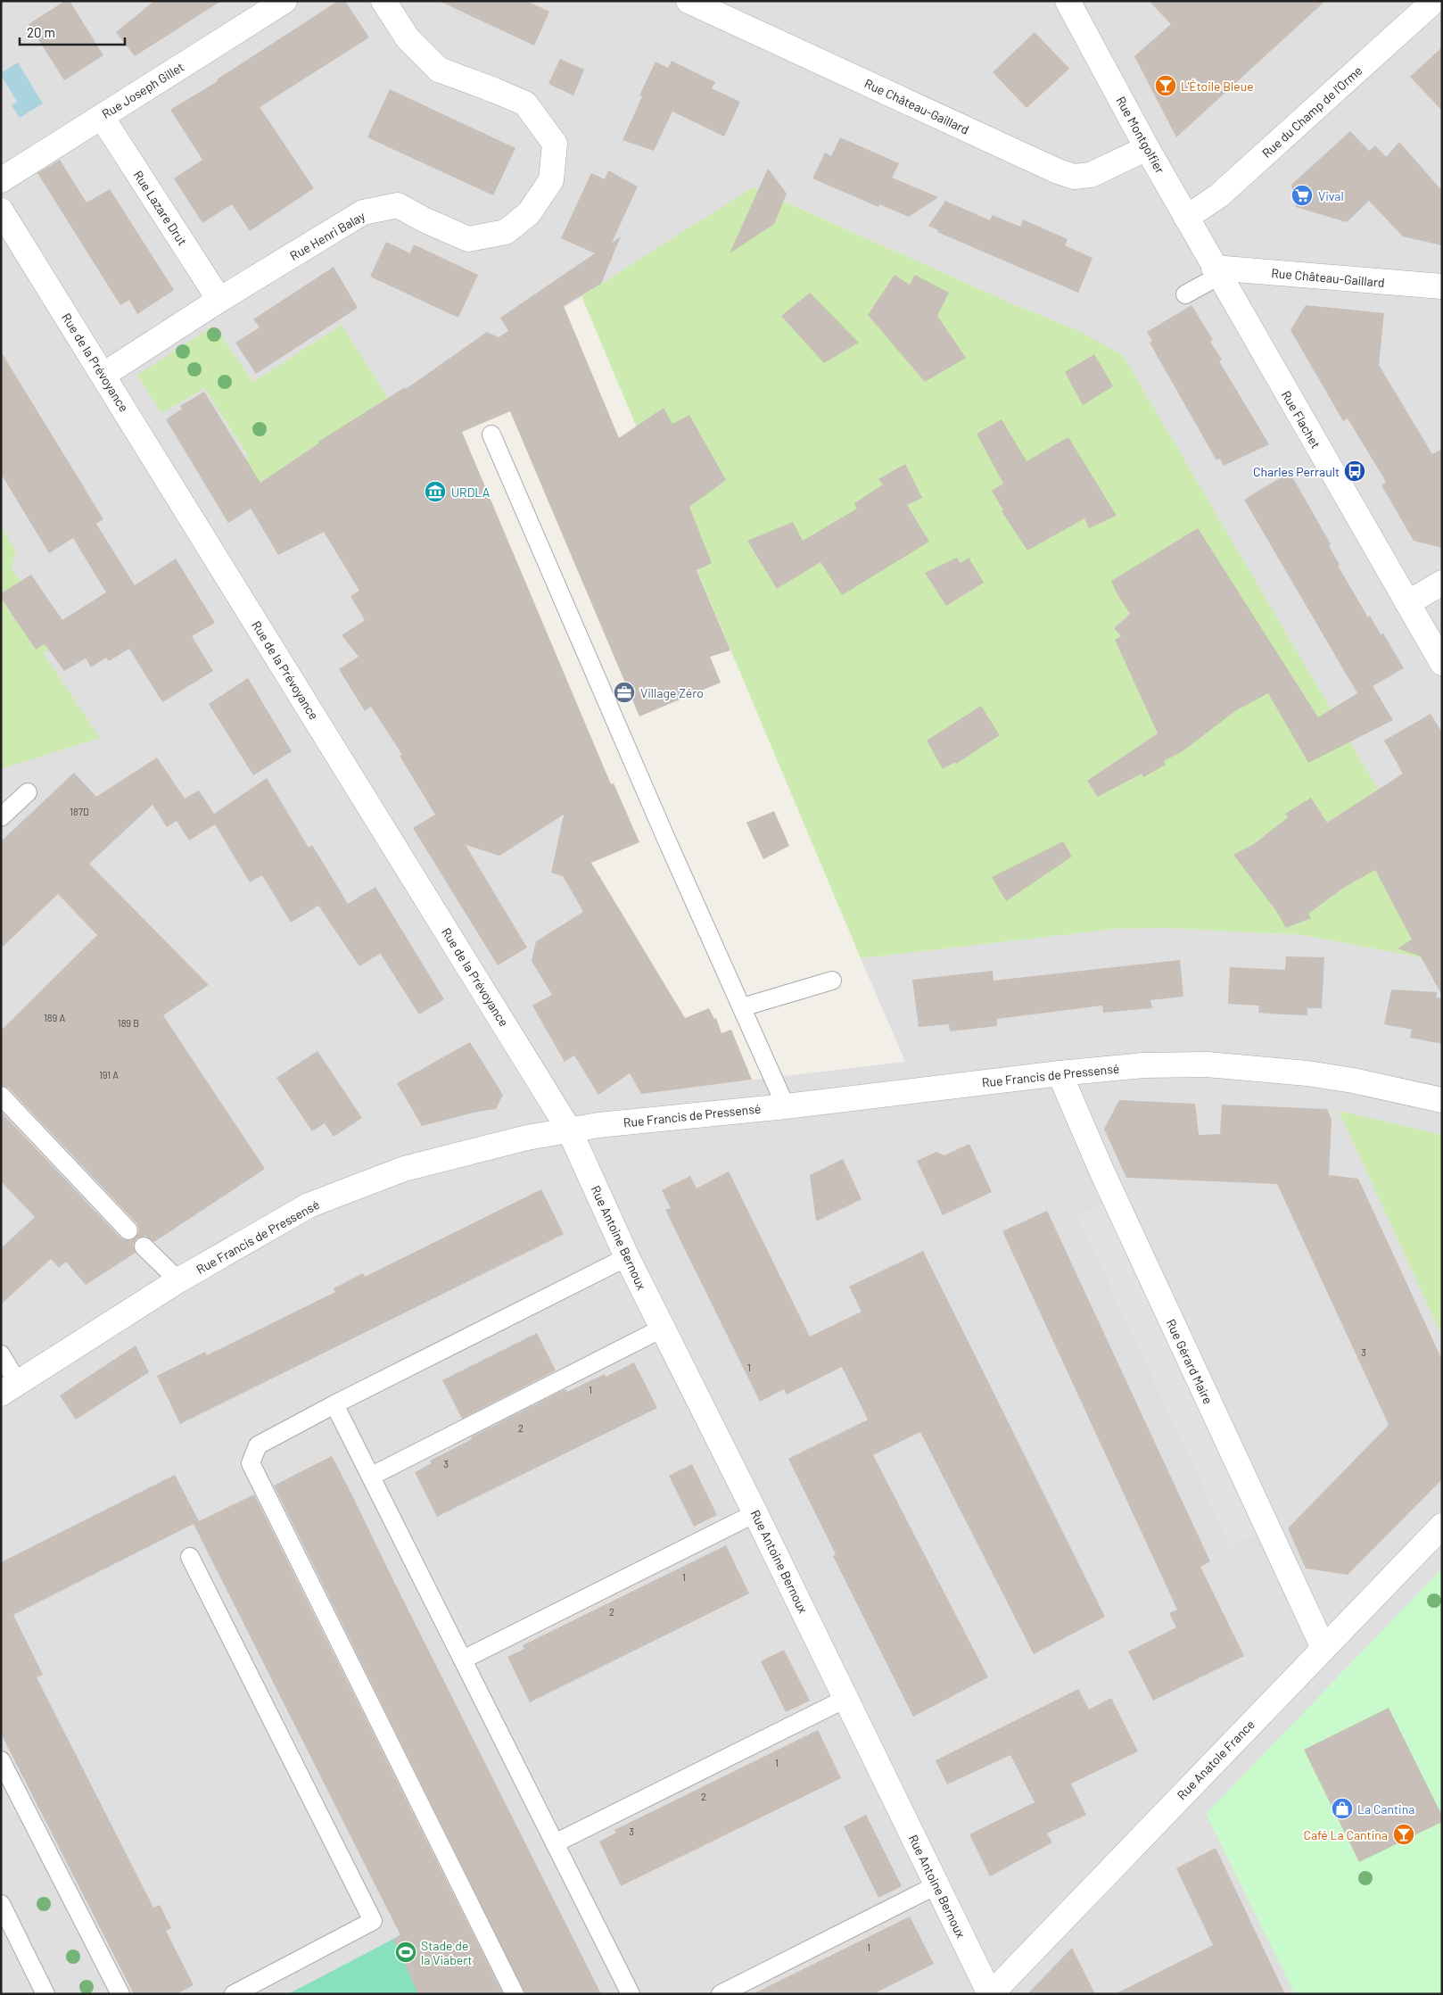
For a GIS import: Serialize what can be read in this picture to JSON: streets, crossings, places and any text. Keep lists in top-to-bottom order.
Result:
{
  "streets": {
    "street": [
      "Rue Joseph Gillet",
      "Rue Château-Gaillard",
      "Rue du Champ de l'Orme",
      "Rue Montgolfier",
      "Rue Lazare Drut",
      "Rue Henri Balay",
      "Rue de la Prévoyance",
      "Rue Flachet",
      "Rue Francis de Pressensé",
      "Rue Antoine Bernoux",
      "Rue Gérard Maire",
      "Rue Anatole France"
    ]
  },
  "crossings": [
    ["Rue Joseph Gillet", "Rue Lazare Drut"],
    ["Rue Château-Gaillard", "Rue Montgolfier"],
    ["Rue Château-Gaillard", "Rue Flachet"],
    ["Rue du Champ de l'Orme", "Rue Montgolfier"],
    ["Rue Montgolfier", "Rue Flachet"],
    ["Rue Lazare Drut", "Rue Henri Balay"],
    ["Rue Henri Balay", "Rue de la Prévoyance"],
    ["Rue de la Prévoyance", "Rue Francis de Pressensé"],
    ["Rue de la Prévoyance", "Rue Antoine Bernoux"],
    ["Rue Francis de Pressensé", "Rue Antoine Bernoux"],
    ["Rue Francis de Pressensé", "Rue Gérard Maire"],
    ["Rue Antoine Bernoux", "Rue Anatole France"],
    ["Rue Gérard Maire", "Rue Anatole France"]
  ],
  "places": {
    "bar": ["L'Étoile Bleue", "Café La Cantina"],
    "supermarket": ["Vival"],
    "bus stop": ["Charles Perrault"],
    "museum": ["URDLA"],
    "office": ["Village Zéro"],
    "shop": ["La Cantina"],
    "sports": ["Stade de la Viabert"]
  },
  "house_numbers": [
    "187D",
    "189 A",
    "189 B",
    "191 A",
    "3",
    "1",
    "1",
    "2",
    "3",
    "1",
    "2",
    "1",
    "2",
    "3",
    "1"
  ],
  "scale_bar": "20 m"
}
